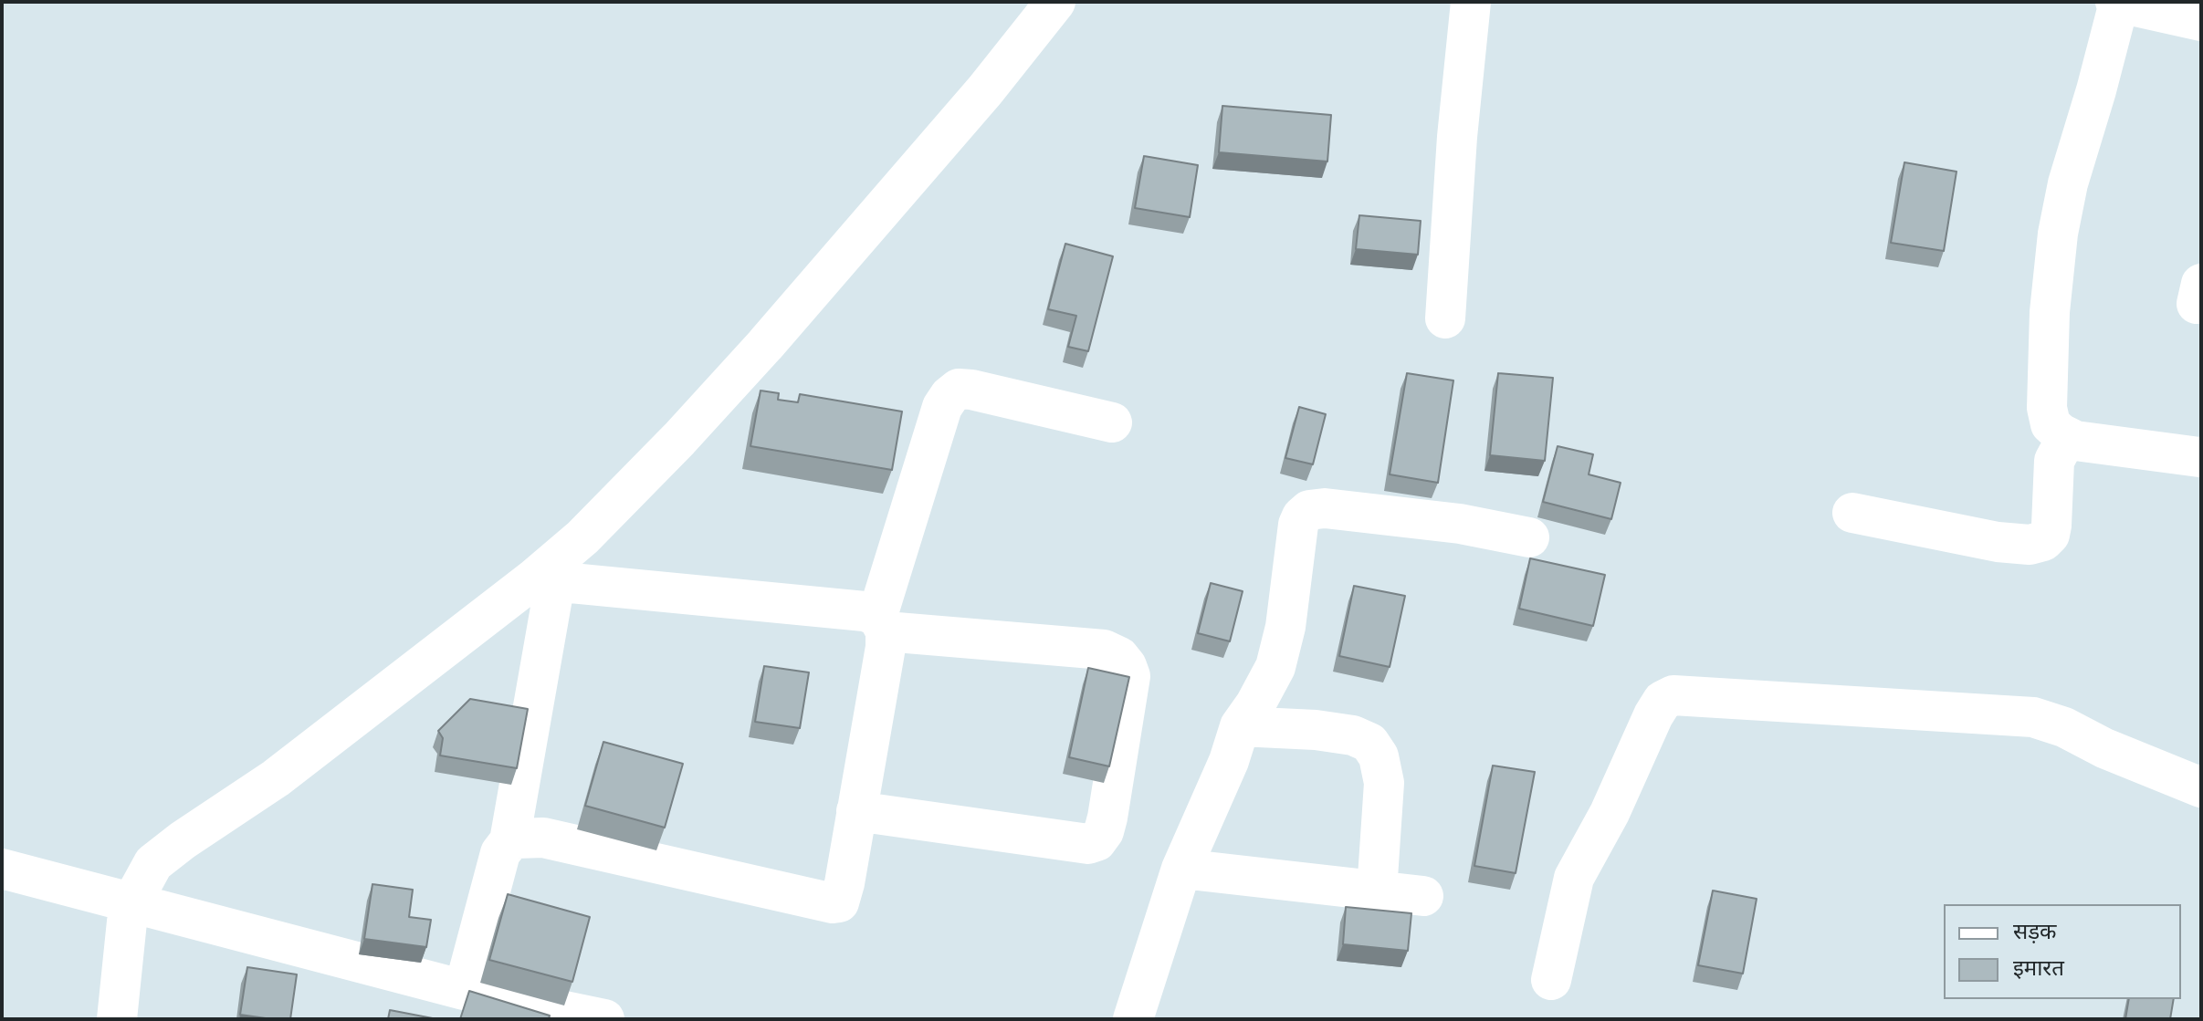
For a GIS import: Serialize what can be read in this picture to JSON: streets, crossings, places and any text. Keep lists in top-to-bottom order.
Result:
{
  "legend": ["सड़क", "इमारत"]
}
